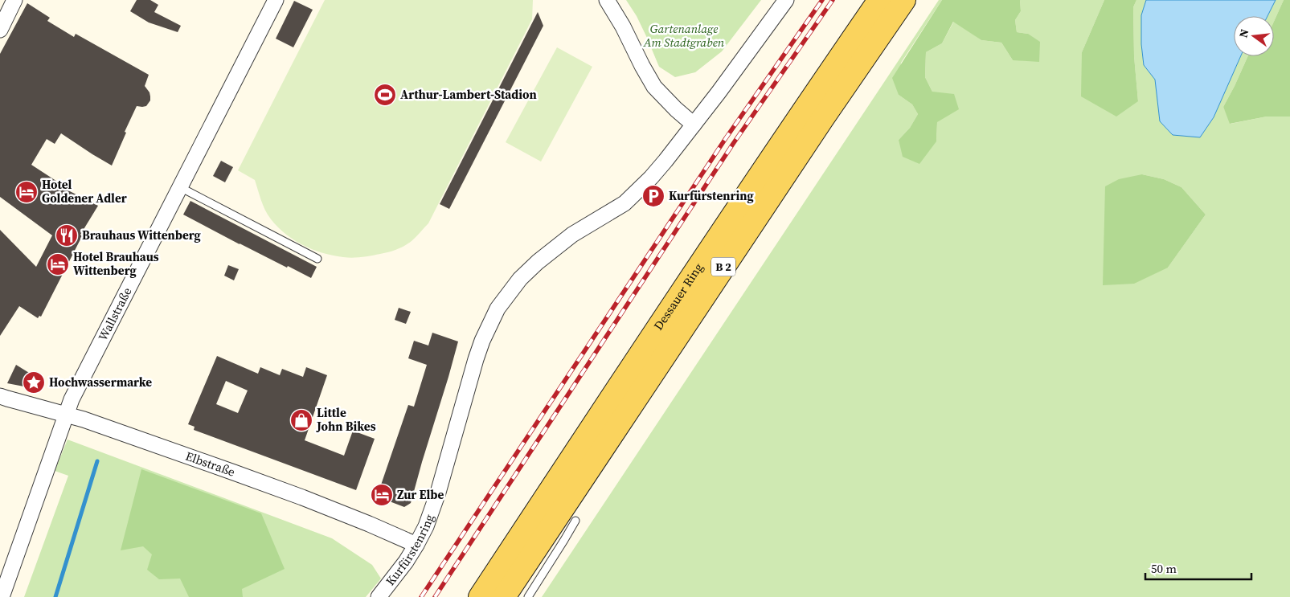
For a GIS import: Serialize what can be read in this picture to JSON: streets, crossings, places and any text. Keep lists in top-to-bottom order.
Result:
{
  "streets": {
    "main road": ["B 2", "Dessauer Ring"],
    "street": ["Wallstraße", "Elbstraße", "Kurfürstenring"]
  },
  "crossings": [
    ["Wallstraße", "Elbstraße"],
    ["Elbstraße", "Kurfürstenring"]
  ],
  "parks": ["Gartenanlage Am Stadtgraben"],
  "places": {
    "sports": ["Arthur-Lambert-Stadion"],
    "hotel": ["Hotel Goldener Adler", "Hotel Brauhaus Wittenberg", "Zur Elbe"],
    "parking": ["Kurfürstenring"],
    "restaurant": ["Brauhaus Wittenberg"],
    "place": ["Hochwassermarke"],
    "shop": ["Little John Bikes"]
  },
  "scale_bar": "50 m",
  "north": "left"
}
